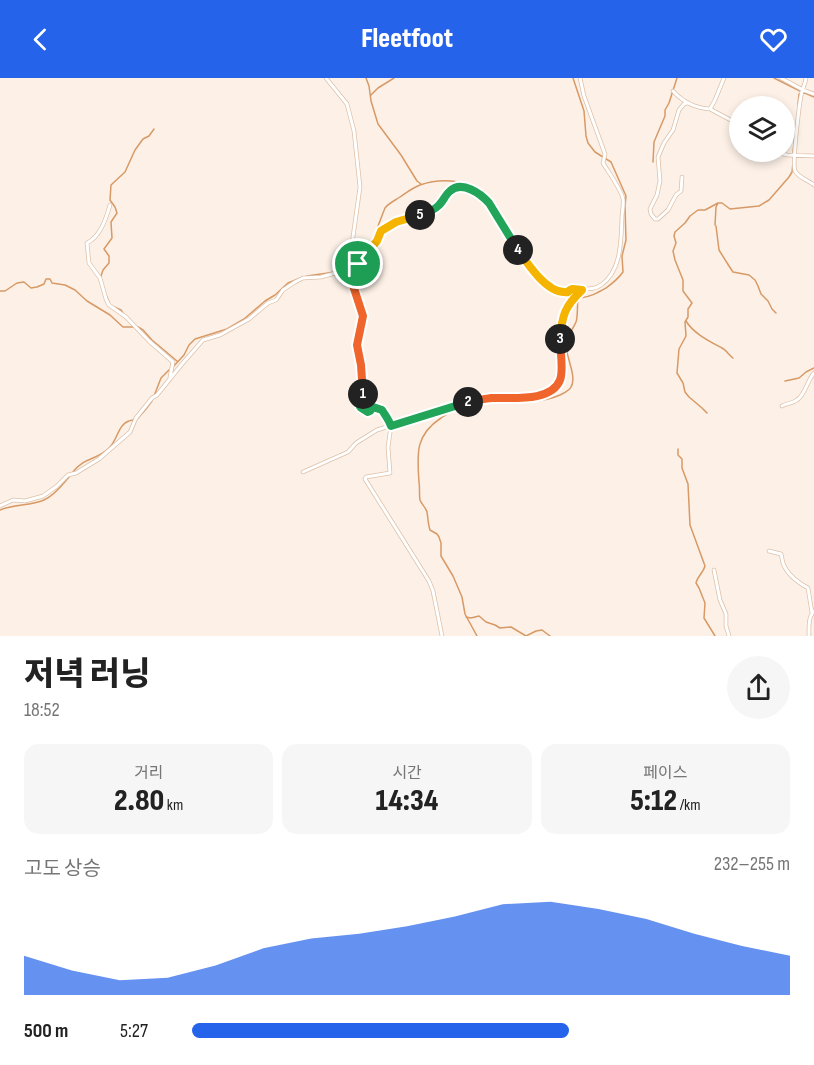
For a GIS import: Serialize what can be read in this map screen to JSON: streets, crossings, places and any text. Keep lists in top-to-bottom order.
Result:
{
  "page": {
    "header": "Fleetfoot",
    "pins": [
      "5",
      "4",
      "3",
      "1",
      "2"
    ],
    "heading": ["저녁 러닝", "18:52"],
    "stats": [
      ["거리", "2.80 km"],
      ["시간", "14:34"],
      ["페이스", "5:12 /km"]
    ],
    "chart": ["고도 상승", "232–255 m"],
    "list": [
      {
        "name": "500 m",
        "note": "5:27"
      }
    ]
  }
}
